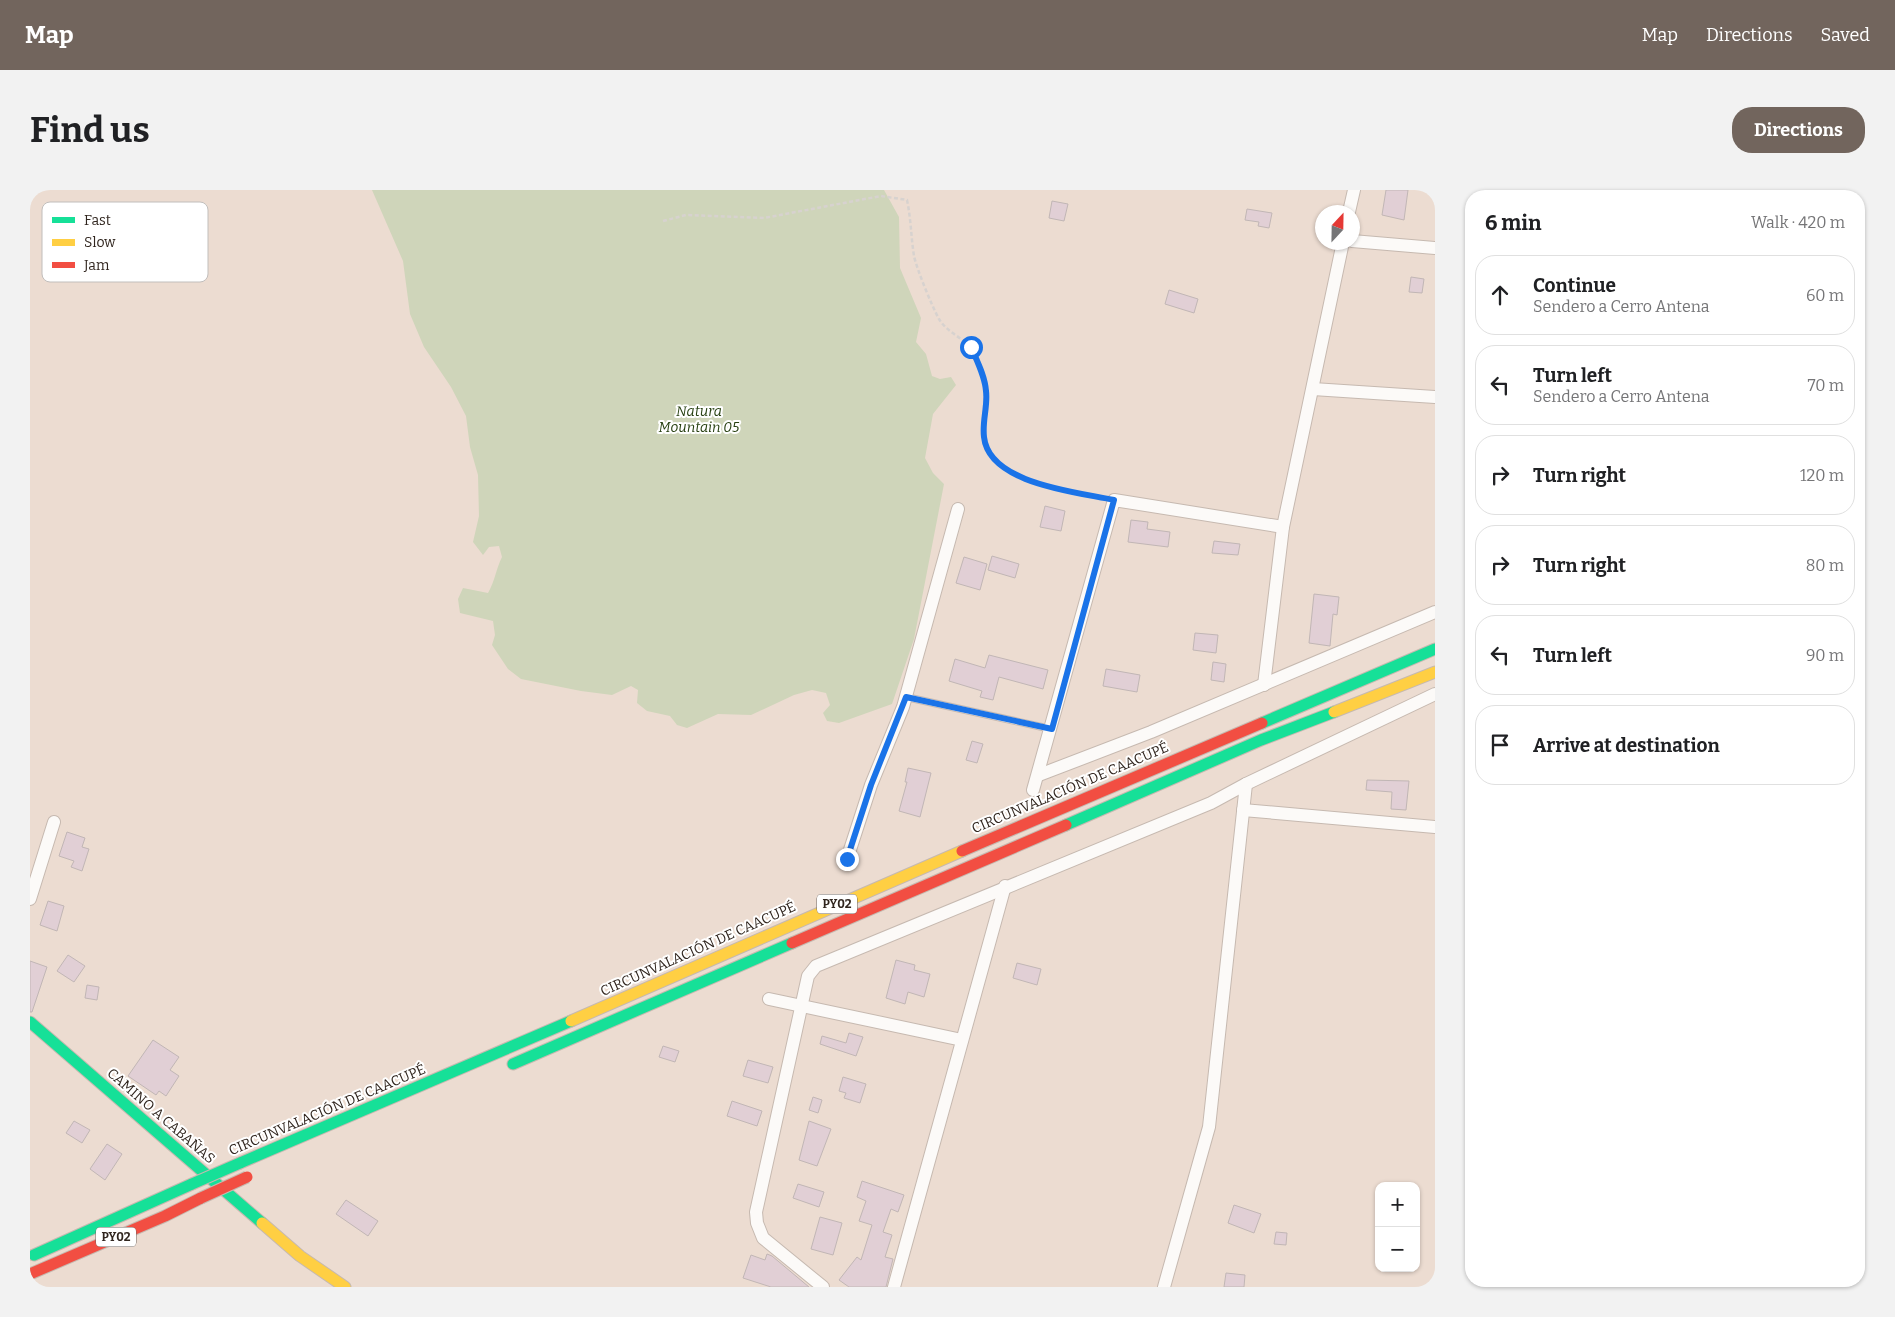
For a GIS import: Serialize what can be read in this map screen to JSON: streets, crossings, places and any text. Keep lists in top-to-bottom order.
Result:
{
  "streets": {
    "main road": ["CIRCUNVALACIÓN DE CAACUPÉ", "PY02", "CAMINO A CABAÑAS"]
  },
  "parks": ["Natura Mountain 05"],
  "legend": ["Fast", "Slow", "Jam"],
  "north": "top",
  "page": {
    "header": "Map",
    "nav": ["Map", "Directions", "Saved"],
    "buttons": "Directions",
    "title": "Find us",
    "heading": ["6 min", "Walk · 420 m"],
    "list": [
      ["Continue", "Sendero a Cerro Antena", "60 m"],
      ["Turn left", "Sendero a Cerro Antena", "70 m"],
      ["Turn right", "120 m"],
      ["Turn right", "80 m"],
      ["Turn left", "90 m"],
      "Arrive at destination"
    ],
    "map_buttons": ["+", "−"]
  }
}
